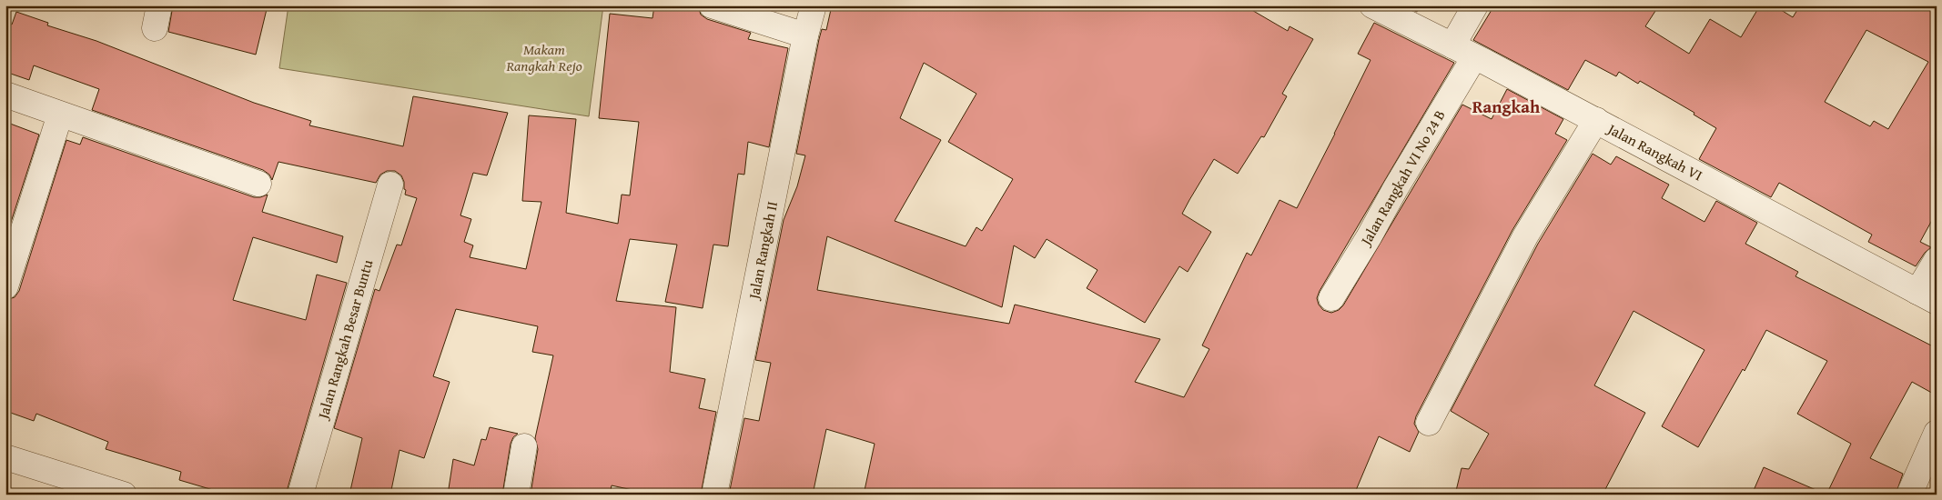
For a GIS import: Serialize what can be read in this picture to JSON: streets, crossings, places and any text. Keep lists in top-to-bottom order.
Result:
{
  "streets": {
    "street": [
      "Jalan Rangkah VI",
      "Jalan Rangkah VI No 24 B",
      "Jalan Rangkah II",
      "Jalan Rangkah Besar Buntu"
    ]
  },
  "crossings": [
    ["Jalan Rangkah VI", "Jalan Rangkah VI No 24 B"]
  ],
  "districts": ["Rangkah"],
  "parks": ["Makam Rangkah Rejo"]
}
